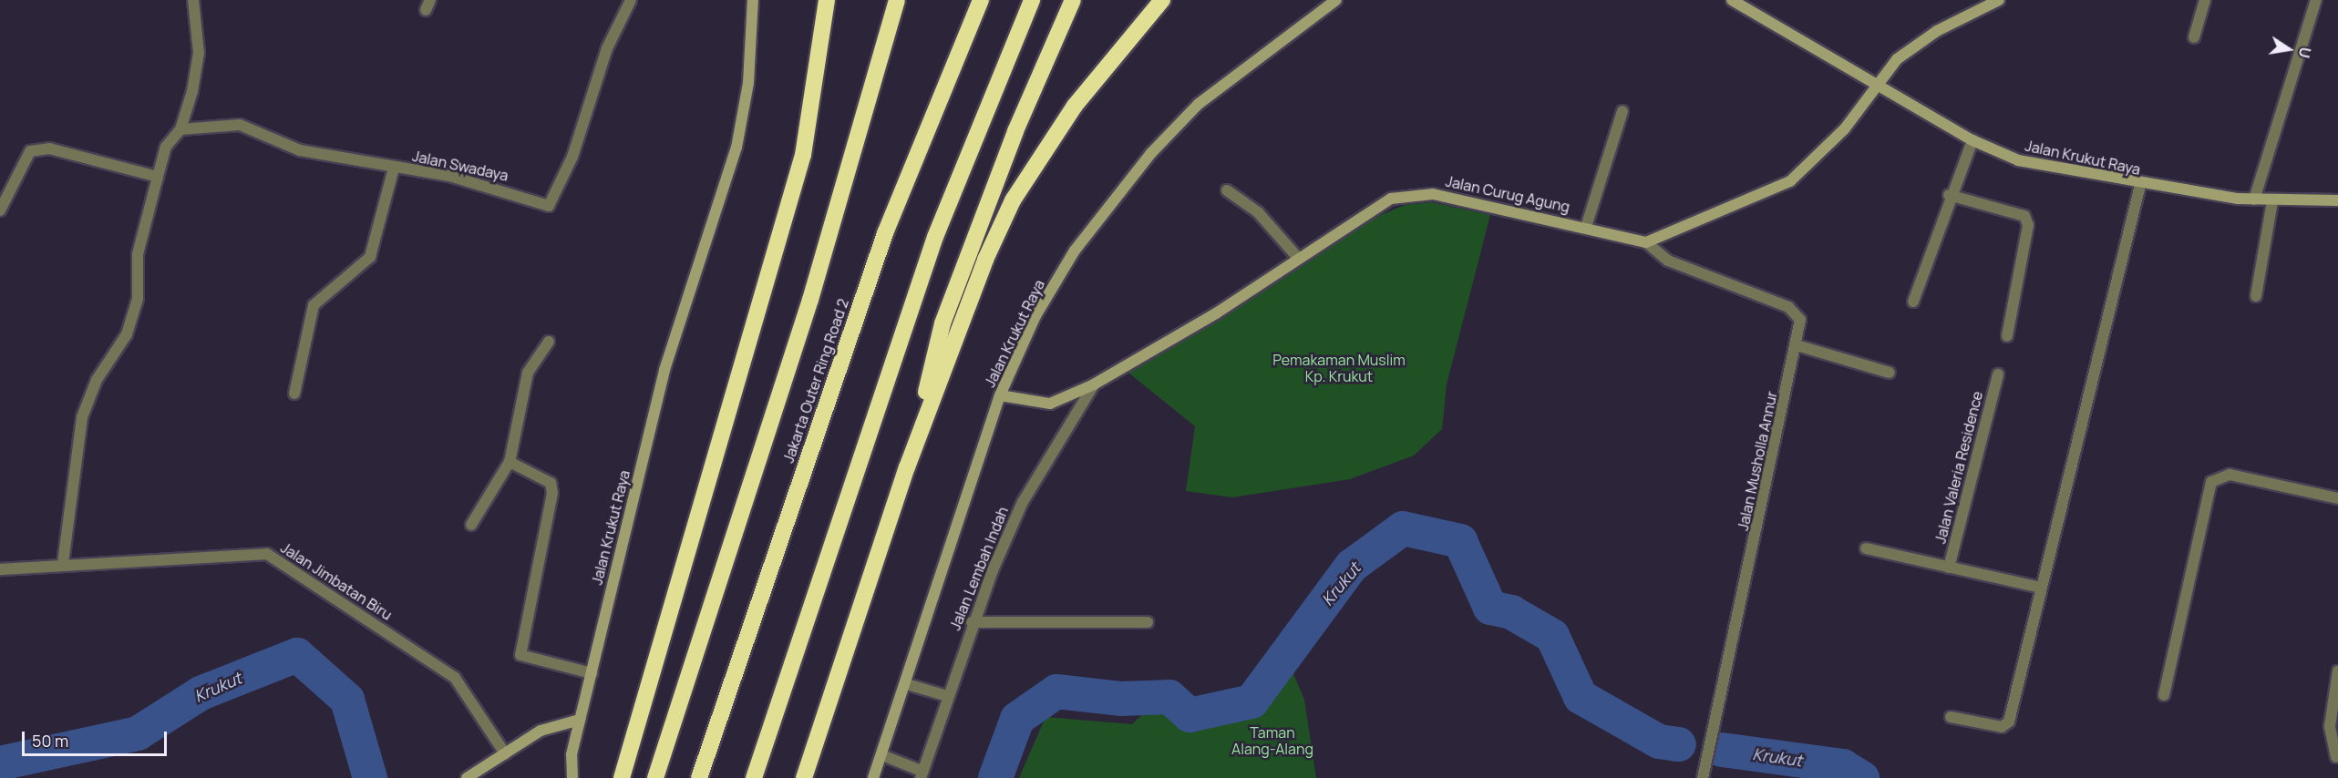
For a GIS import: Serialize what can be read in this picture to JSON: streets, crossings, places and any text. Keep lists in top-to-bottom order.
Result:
{
  "streets": {
    "highway": ["Jakarta Outer Ring Road 2"],
    "street": [
      "Jalan Krukut Raya",
      "Jalan Swadaya",
      "Jalan Curug Agung",
      "Jalan Musholla Annur",
      "Jalan Valeria Residence",
      "Jalan Lembah Indah",
      "Jalan Jimbatan Biru"
    ]
  },
  "crossings": [
    ["Jalan Krukut Raya", "Jalan Curug Agung"],
    ["Jalan Curug Agung", "Jalan Musholla Annur"],
    ["Jalan Curug Agung", "Jalan Lembah Indah"]
  ],
  "water": ["Krukut"],
  "parks": ["Pemakaman Muslim Kp. Krukut", "Taman Alang-Alang"],
  "scale_bar": "50 m",
  "north": "right"
}
